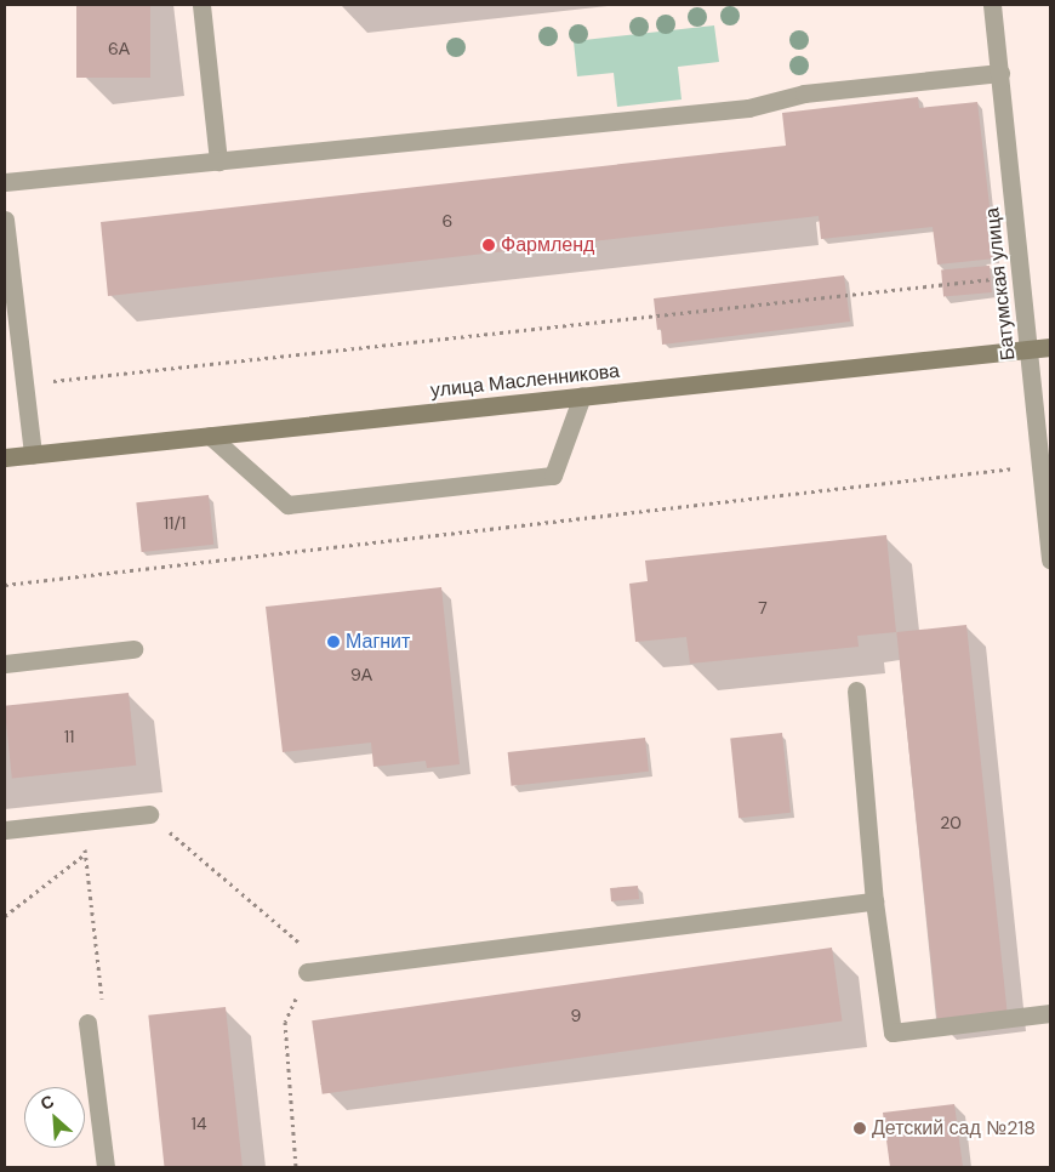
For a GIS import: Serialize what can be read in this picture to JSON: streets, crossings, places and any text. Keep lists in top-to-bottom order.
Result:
{
  "streets": {
    "street": ["Батумская улица", "улица Масленникова"]
  },
  "crossings": [
    ["Батумская улица", "улица Масленникова"]
  ],
  "places": ["Фармленд", "Магнит", "Детский сад №218"],
  "house_numbers": [
    "6А",
    "6",
    "11/1",
    "7",
    "9А",
    "11",
    "20",
    "9",
    "14"
  ],
  "north": "top left"
}
